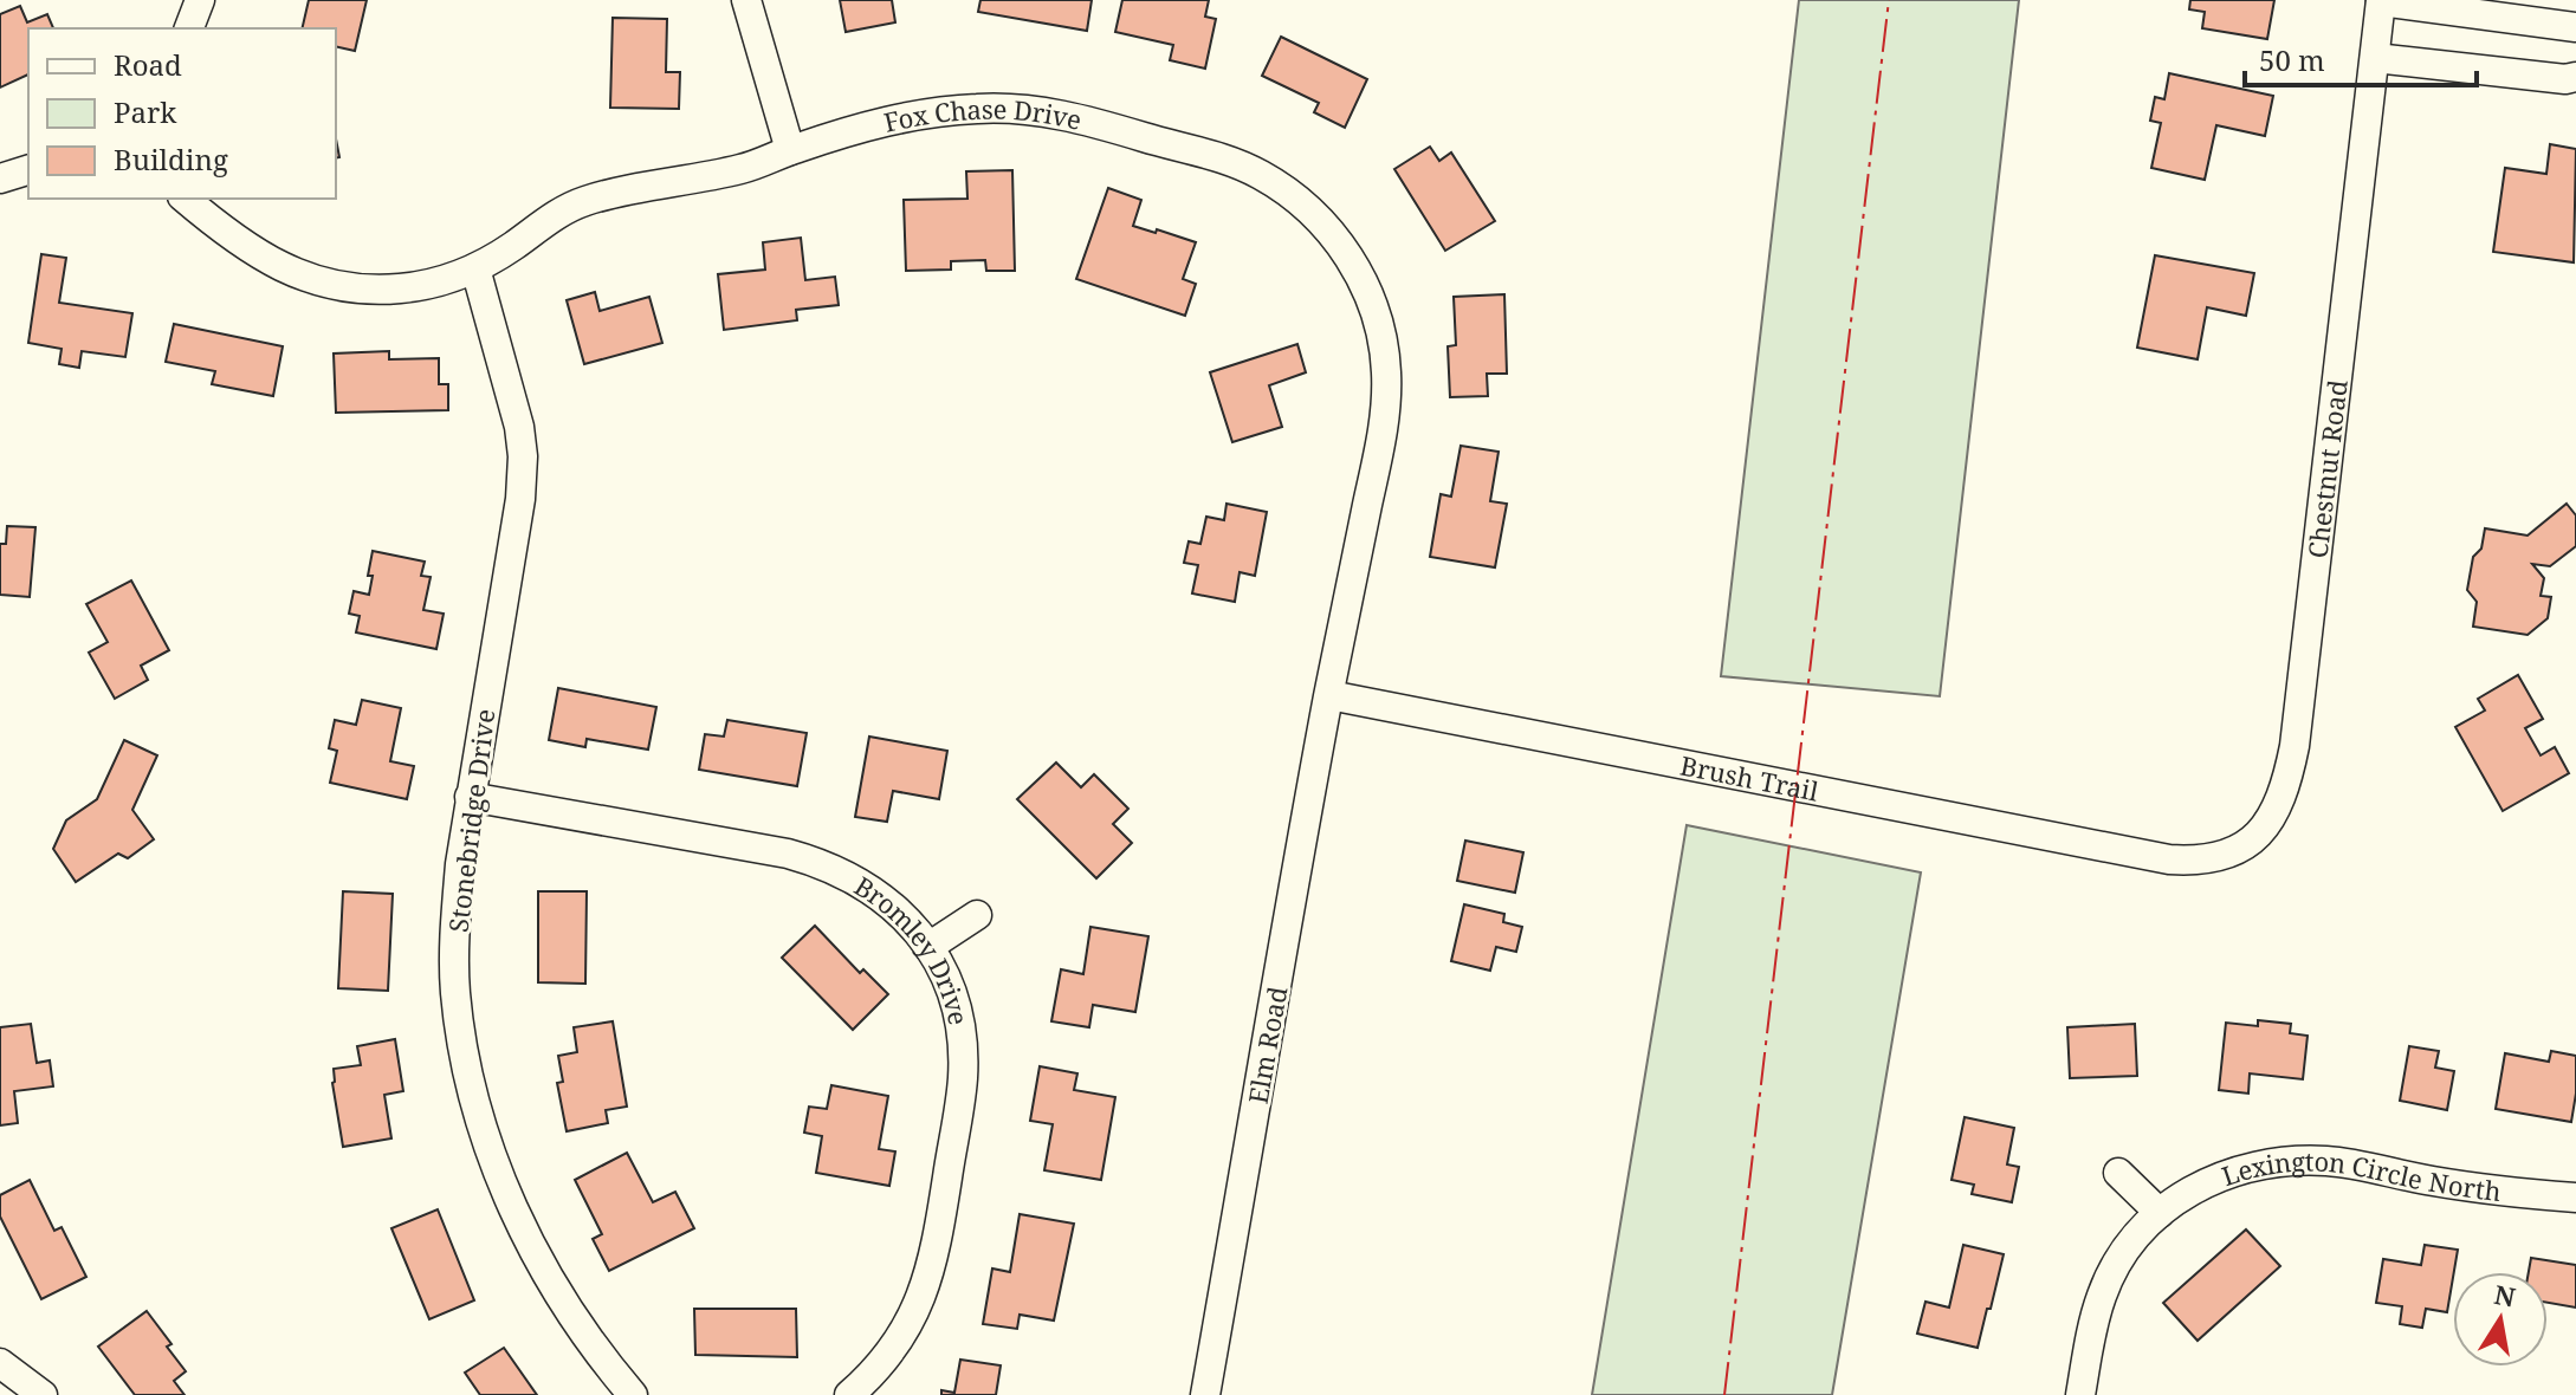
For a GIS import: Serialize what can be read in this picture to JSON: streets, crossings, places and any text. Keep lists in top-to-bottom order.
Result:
{
  "streets": {
    "street": [
      "Fox Chase Drive",
      "Chestnut Road",
      "Brush Trail",
      "Stonebridge Drive",
      "Bromley Drive",
      "Elm Road",
      "Lexington Circle North"
    ]
  },
  "crossings": [
    ["Fox Chase Drive", "Brush Trail"],
    ["Fox Chase Drive", "Stonebridge Drive"],
    ["Fox Chase Drive", "Elm Road"],
    ["Chestnut Road", "Brush Trail"],
    ["Brush Trail", "Elm Road"],
    ["Stonebridge Drive", "Bromley Drive"]
  ],
  "legend": ["Road", "Park", "Building"],
  "scale_bar": "50 m",
  "north": "top"
}
